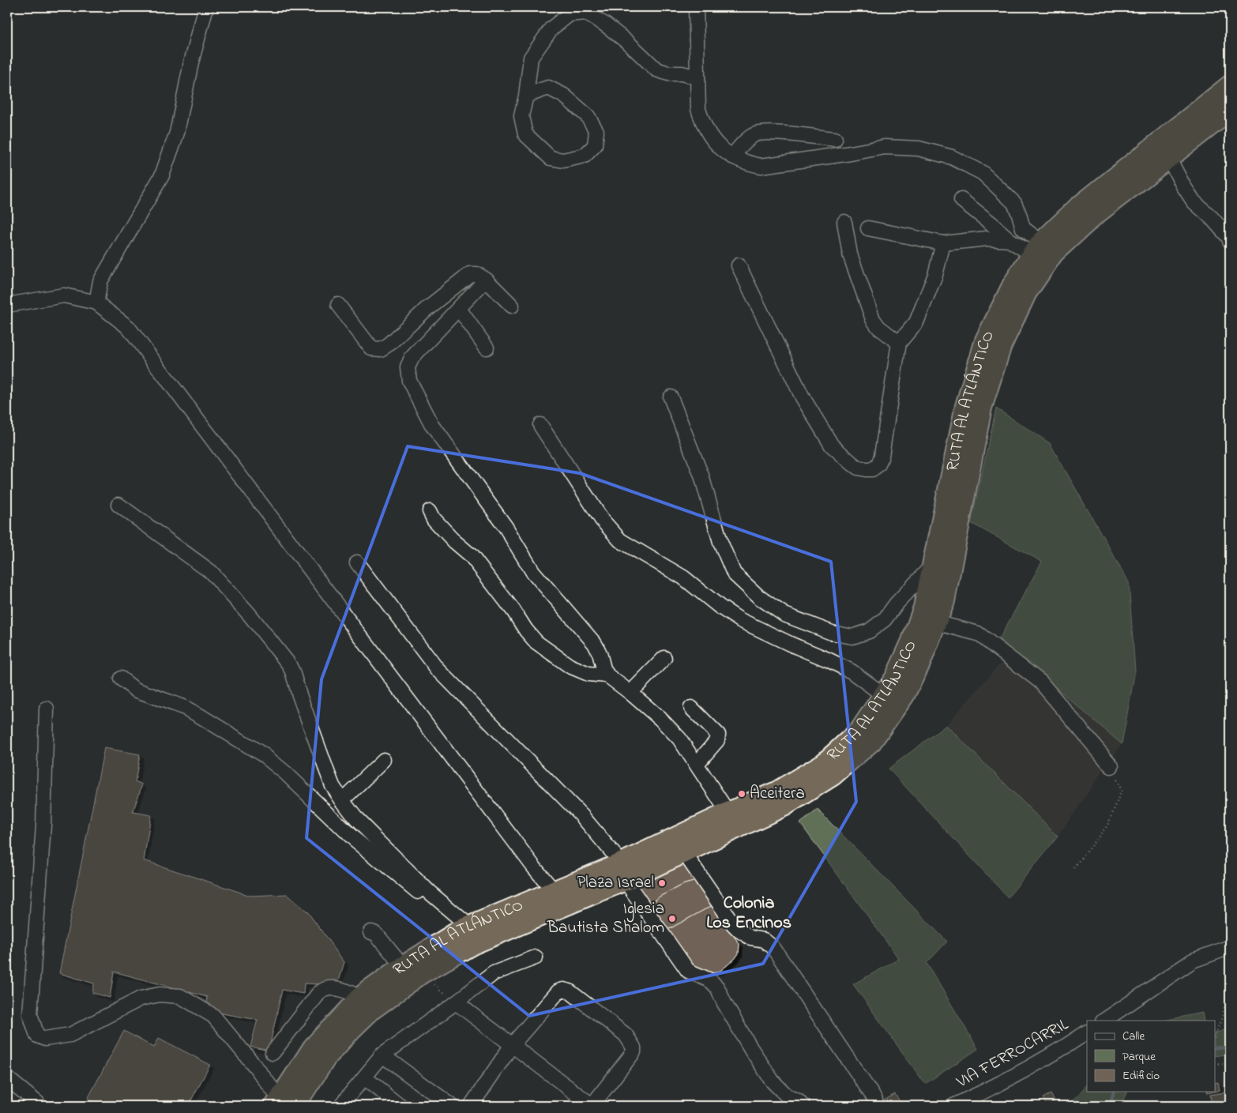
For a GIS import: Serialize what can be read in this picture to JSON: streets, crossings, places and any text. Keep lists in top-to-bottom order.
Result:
{
  "streets": {
    "highway": ["RUTA AL ATLÁNTICO"],
    "street": ["VIA FERROCARRIL"]
  },
  "districts": ["Colonia Los Encinos"],
  "places": ["Aceitera", "Plaza Israel", "Iglesia Bautista Shalom"],
  "legend": ["Calle", "Parque", "Edificio"]
}
